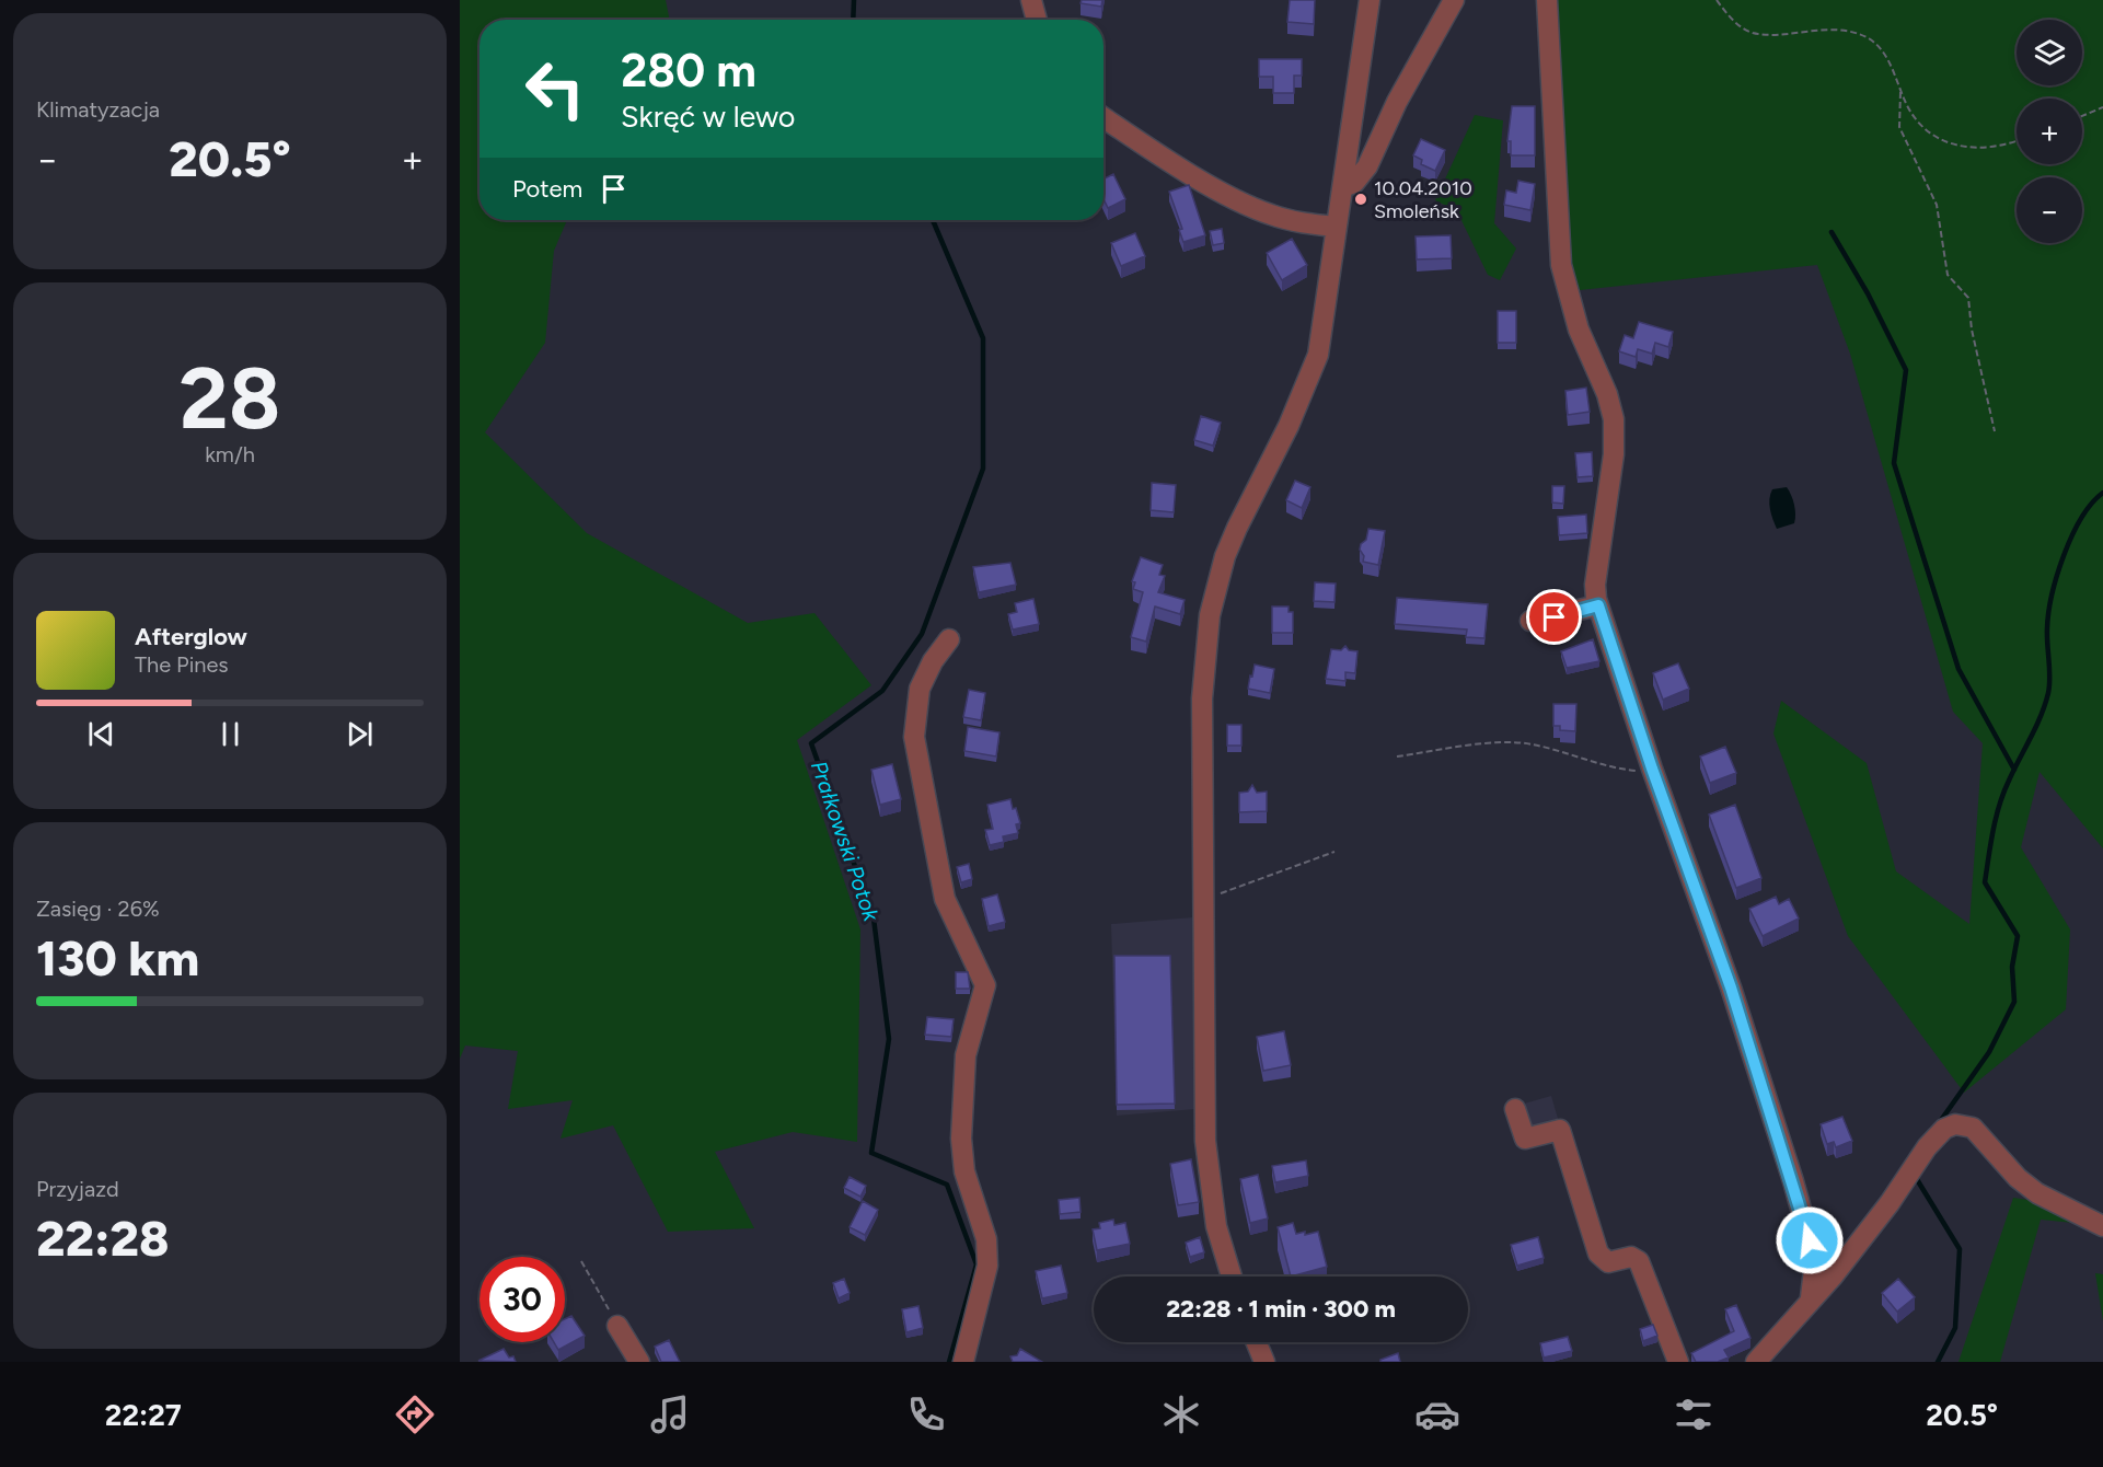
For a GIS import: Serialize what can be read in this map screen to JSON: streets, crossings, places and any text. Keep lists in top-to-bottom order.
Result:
{
  "water": ["Prałkowski Potok"],
  "places": ["10.04.2010 Smoleńsk"],
  "page": {
    "tile": [
      "Klimatyzacja",
      ["28", "km/h"],
      ["Zasięg · 26%", "130 km"],
      ["Przyjazd", "22:28"]
    ],
    "map_buttons": ["+", "−"],
    "turn": ["280 m", "Skręć w lewo"],
    "heat": ["−", "20.5°", "+"],
    "then": "Potem",
    "song": ["Afterglow", "The Pines"],
    "limit": "30",
    "trip": "22:28 · 1 min · 300 m",
    "tabs": ["22:27", "20.5°"]
  }
}
